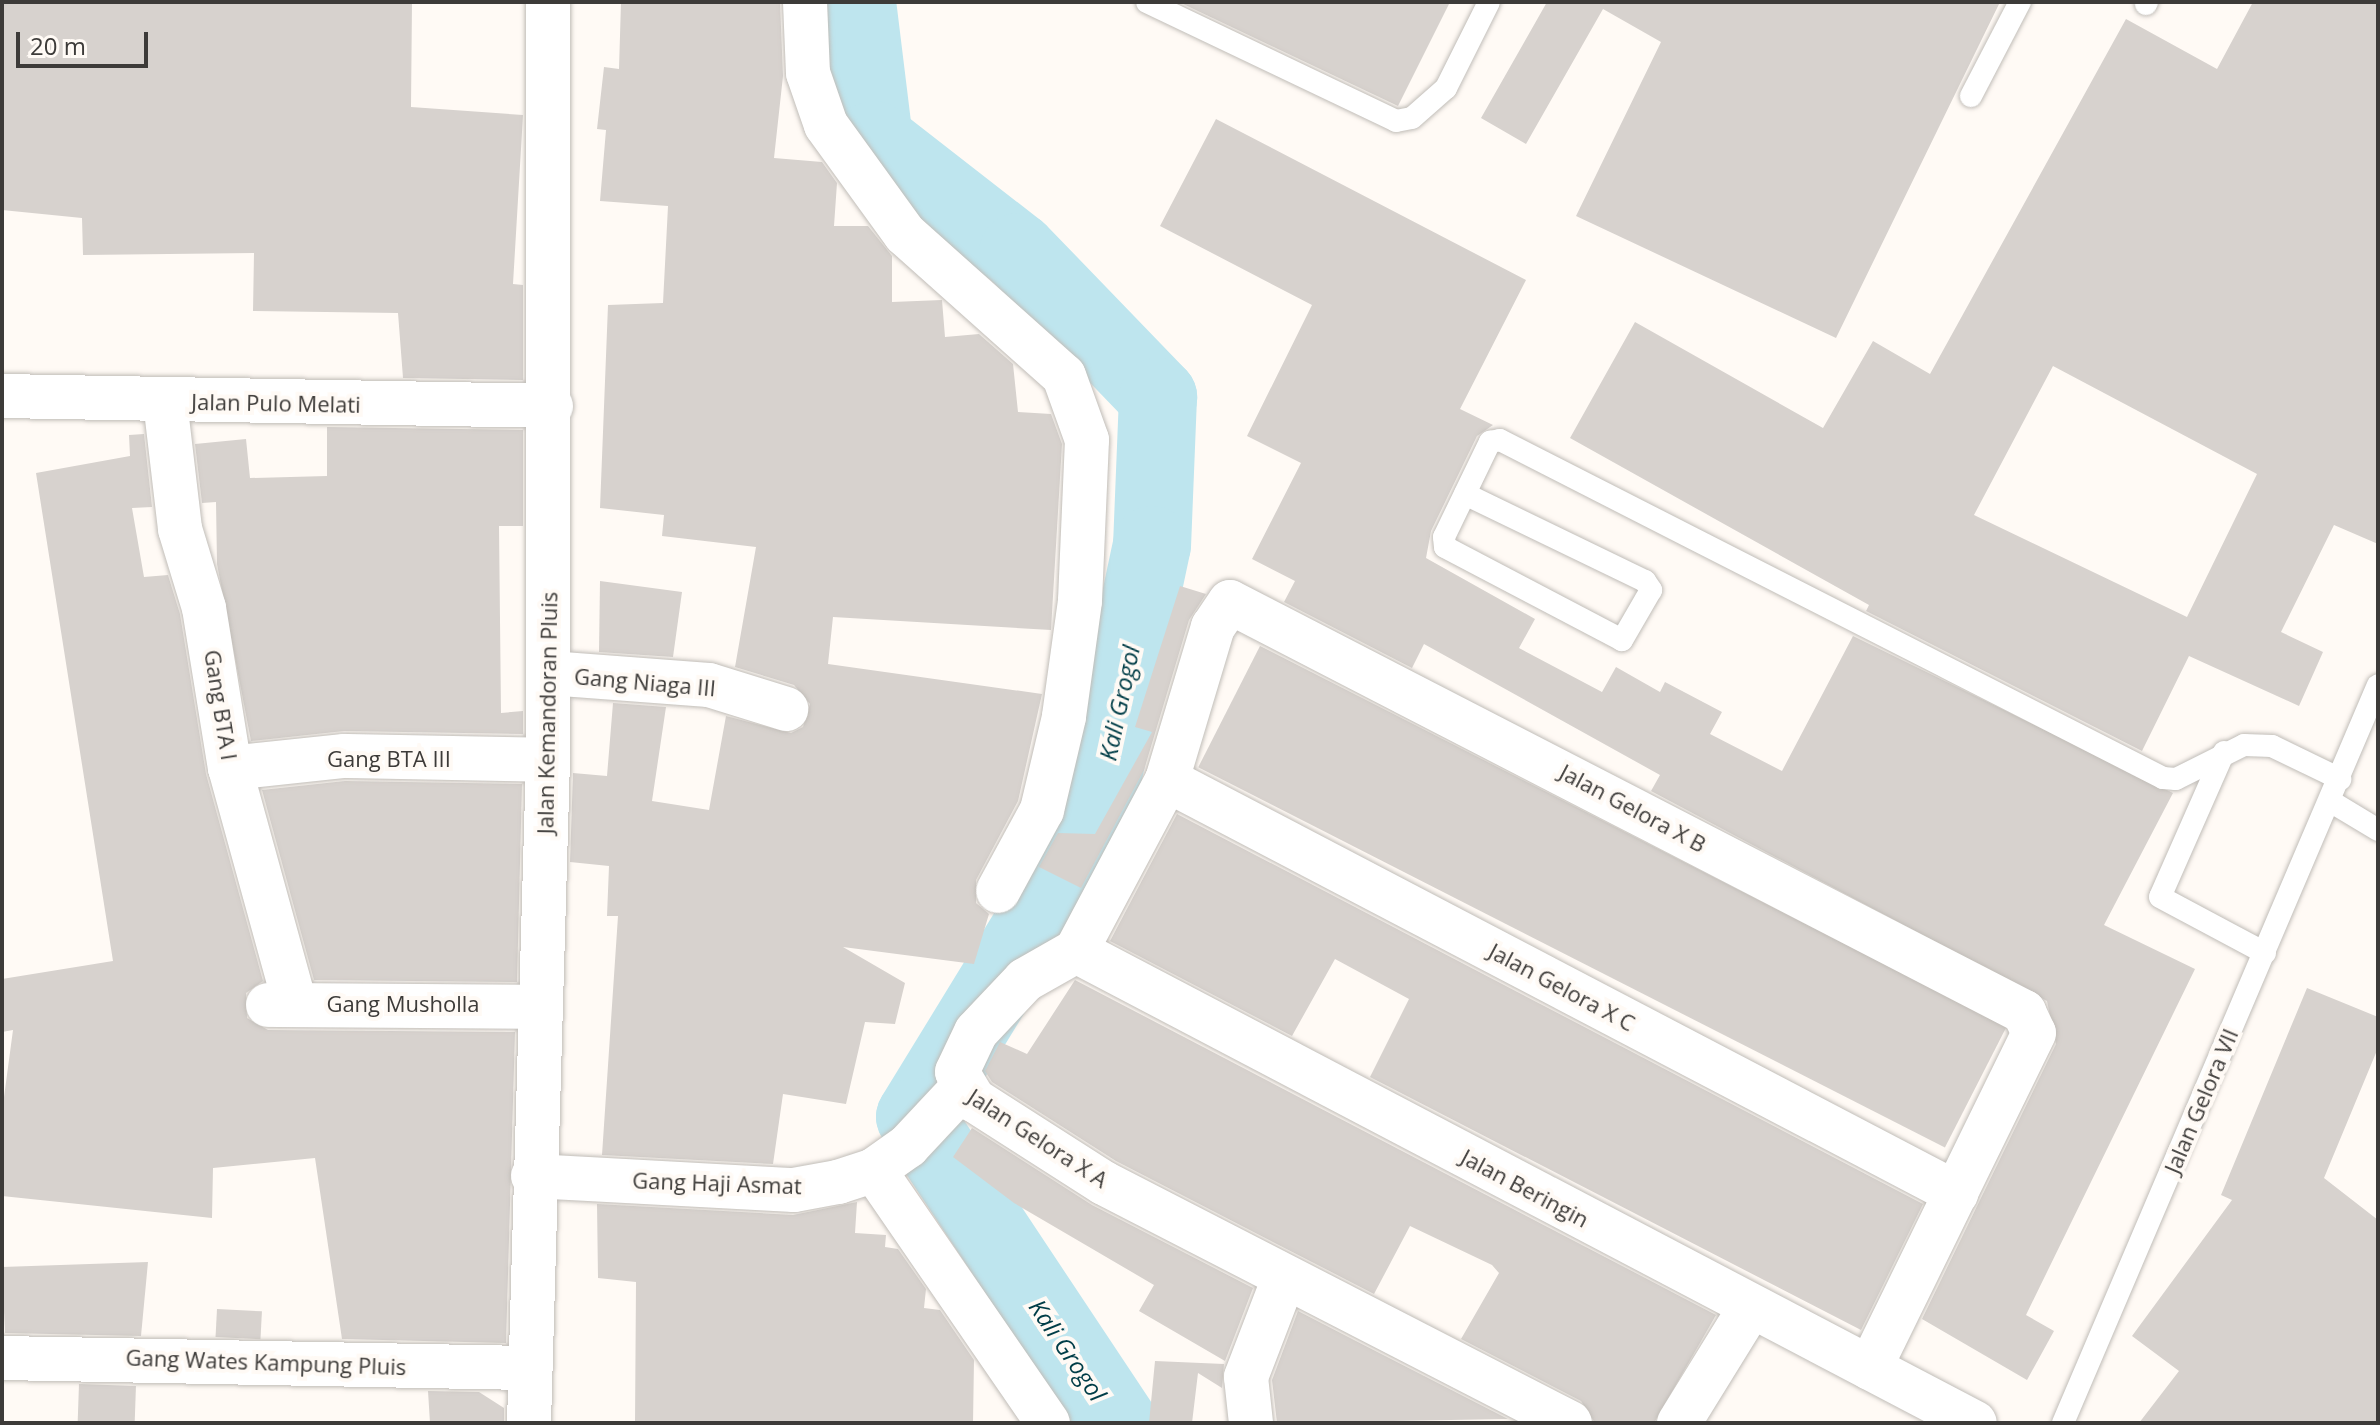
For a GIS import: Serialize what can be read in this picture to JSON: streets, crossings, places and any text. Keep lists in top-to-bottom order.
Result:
{
  "streets": {
    "street": [
      "Jalan Pulo Melati",
      "Gang Niaga III",
      "Gang BTA I",
      "Jalan Kemandoran Pluis",
      "Gang BTA III",
      "Jalan Gelora X B",
      "Jalan Gelora X C",
      "Gang Musholla",
      "Jalan Gelora X A",
      "Gang Haji Asmat",
      "Jalan Beringin",
      "Gang Wates Kampung Pluis"
    ],
    "lane": ["Jalan Gelora VII"]
  },
  "crossings": [
    ["Jalan Pulo Melati", "Gang BTA I"],
    ["Jalan Pulo Melati", "Jalan Kemandoran Pluis"],
    ["Gang Niaga III", "Jalan Kemandoran Pluis"],
    ["Gang BTA I", "Gang BTA III"],
    ["Gang BTA I", "Gang Musholla"],
    ["Jalan Kemandoran Pluis", "Gang BTA III"],
    ["Jalan Kemandoran Pluis", "Gang Musholla"],
    ["Jalan Kemandoran Pluis", "Gang Haji Asmat"],
    ["Jalan Kemandoran Pluis", "Gang Wates Kampung Pluis"],
    ["Jalan Gelora X B", "Jalan Gelora X C"],
    ["Jalan Gelora X B", "Jalan Gelora X A"],
    ["Jalan Gelora X B", "Jalan Beringin"],
    ["Jalan Gelora X A", "Jalan Beringin"]
  ],
  "water": ["Kali Grogol"],
  "scale_bar": "20 m"
}
